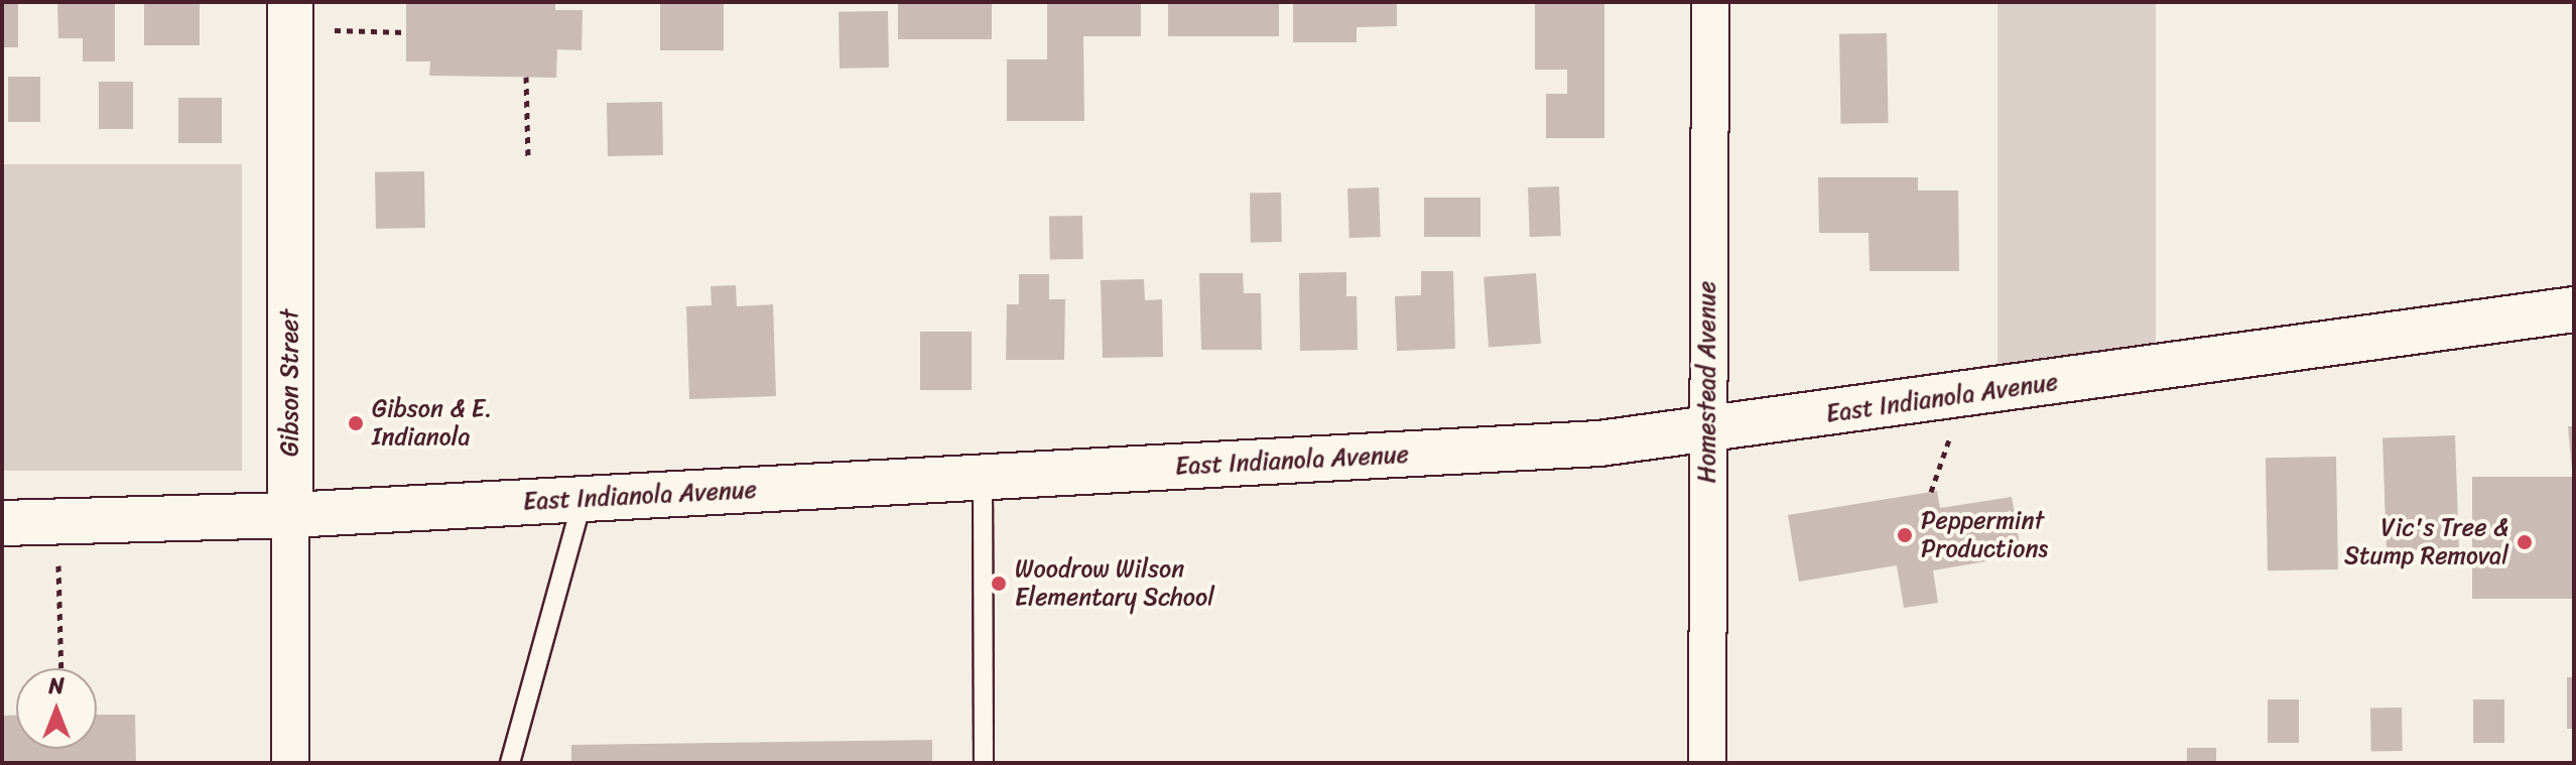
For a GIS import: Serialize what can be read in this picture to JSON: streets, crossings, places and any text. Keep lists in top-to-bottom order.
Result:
{
  "streets": {
    "street": ["Homestead Avenue", "Gibson Street", "East Indianola Avenue"]
  },
  "crossings": [
    ["Homestead Avenue", "East Indianola Avenue"],
    ["Gibson Street", "East Indianola Avenue"]
  ],
  "places": [
    "Gibson & E. Indianola",
    "Peppermint Productions",
    "Vic's Tree & Stump Removal",
    "Woodrow Wilson Elementary School"
  ],
  "north": "top"
}
